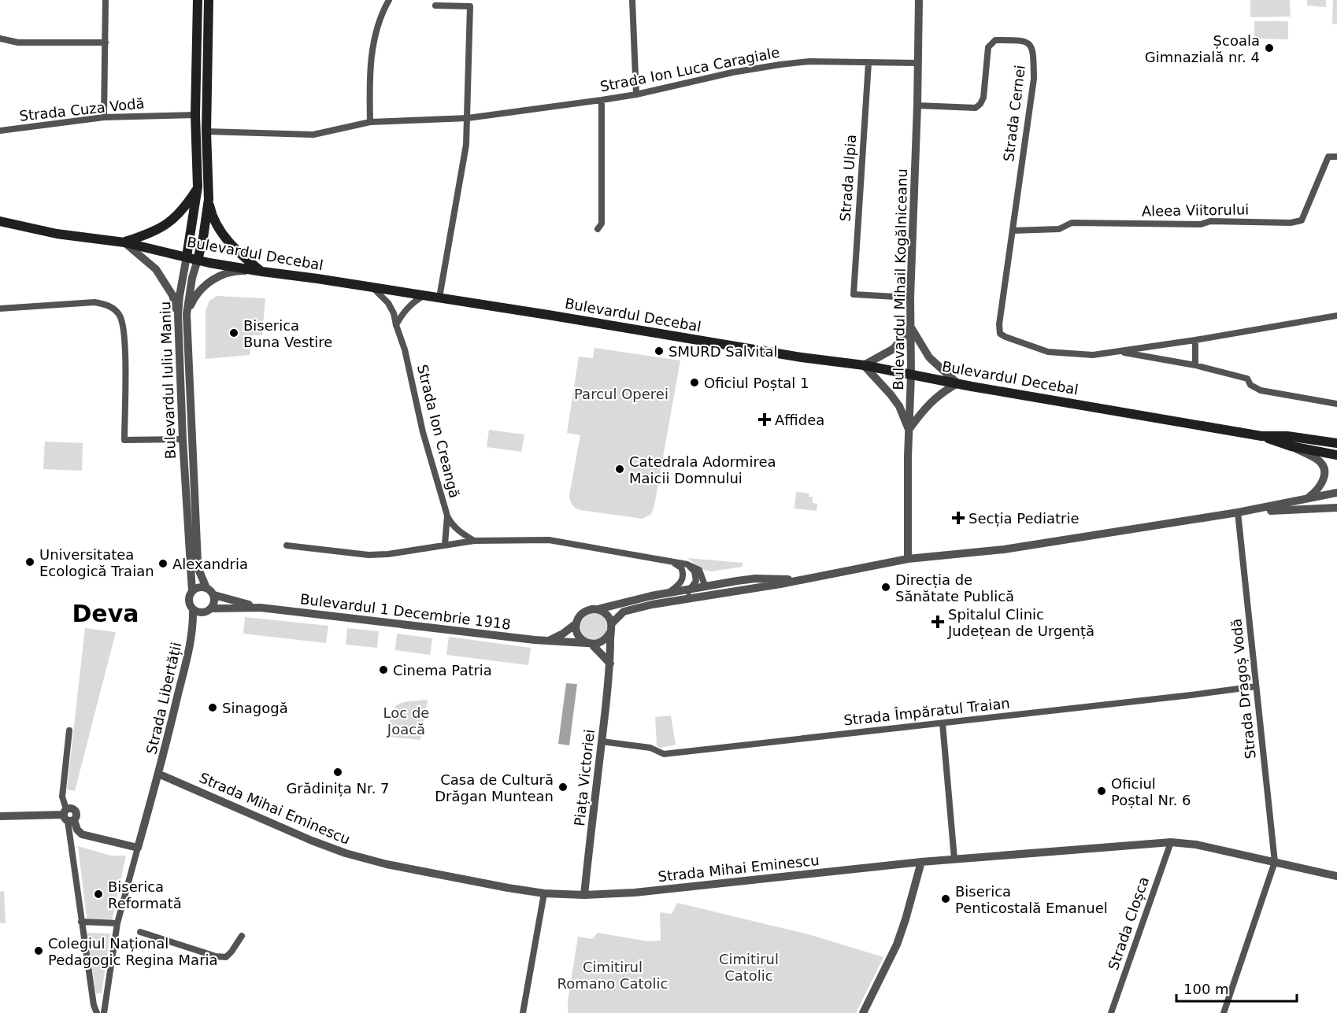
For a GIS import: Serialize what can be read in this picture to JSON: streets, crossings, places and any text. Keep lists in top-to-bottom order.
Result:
{
  "streets": {
    "main road": ["Bulevardul Decebal", "Bulevardul Iuliu Maniu"],
    "street": [
      "Strada Ion Luca Caragiale",
      "Strada Cuza Vodă",
      "Strada Cernei",
      "Strada Ulpia",
      "Aleea Viitorului",
      "Bulevardul Mihail Kogălniceanu",
      "Strada Ion Creangă",
      "Bulevardul 1 Decembrie 1918",
      "Strada Dragoș Vodă",
      "Strada Libertății",
      "Strada Împăratul Traian",
      "Piața Victoriei",
      "Strada Mihai Eminescu",
      "Strada Cloșca"
    ]
  },
  "crossings": [
    ["Strada Ion Luca Caragiale", "Strada Ulpia"],
    ["Strada Ion Luca Caragiale", "Bulevardul Mihail Kogălniceanu"],
    ["Strada Ion Luca Caragiale", "Bulevardul Iuliu Maniu"],
    ["Strada Cuza Vodă", "Bulevardul Iuliu Maniu"],
    ["Strada Cernei", "Aleea Viitorului"],
    ["Strada Cernei", "Bulevardul Mihail Kogălniceanu"],
    ["Strada Ulpia", "Bulevardul Mihail Kogălniceanu"],
    ["Bulevardul Decebal", "Bulevardul Mihail Kogălniceanu"],
    ["Bulevardul Decebal", "Bulevardul Iuliu Maniu"],
    ["Bulevardul Decebal", "Strada Ion Creangă"],
    ["Bulevardul Iuliu Maniu", "Strada Libertății"],
    ["Bulevardul 1 Decembrie 1918", "Piața Victoriei"],
    ["Strada Dragoș Vodă", "Strada Împăratul Traian"],
    ["Strada Dragoș Vodă", "Strada Mihai Eminescu"],
    ["Strada Libertății", "Strada Mihai Eminescu"],
    ["Strada Împăratul Traian", "Piața Victoriei"],
    ["Piața Victoriei", "Strada Mihai Eminescu"],
    ["Strada Mihai Eminescu", "Strada Cloșca"]
  ],
  "districts": ["Deva"],
  "parks": [
    "Parcul Operei",
    "Loc de Joacă",
    "Cimitirul Catolic",
    "Cimitirul Romano Catolic"
  ],
  "places": {
    "other": [
      "Școala Gimnazială nr. 4",
      "Biserica Buna Vestire",
      "SMURD Salvital",
      "Oficiul Poștal 1",
      "Catedrala Adormirea Maicii Domnului",
      "Universitatea Ecologică Traian",
      "Alexandria",
      "Direcția de Sănătate Publică",
      "Cinema Patria",
      "Sinagogă",
      "Grădinița Nr. 7",
      "Casa de Cultură Drăgan Muntean",
      "Oficiul Poștal Nr. 6",
      "Biserica Reformată",
      "Biserica Penticostală Emanuel",
      "Colegiul Național Pedagogic Regina Maria"
    ],
    "health": ["Affidea", "Secția Pediatrie", "Spitalul Clinic Județean de Urgență"]
  },
  "scale_bar": "100 m"
}
